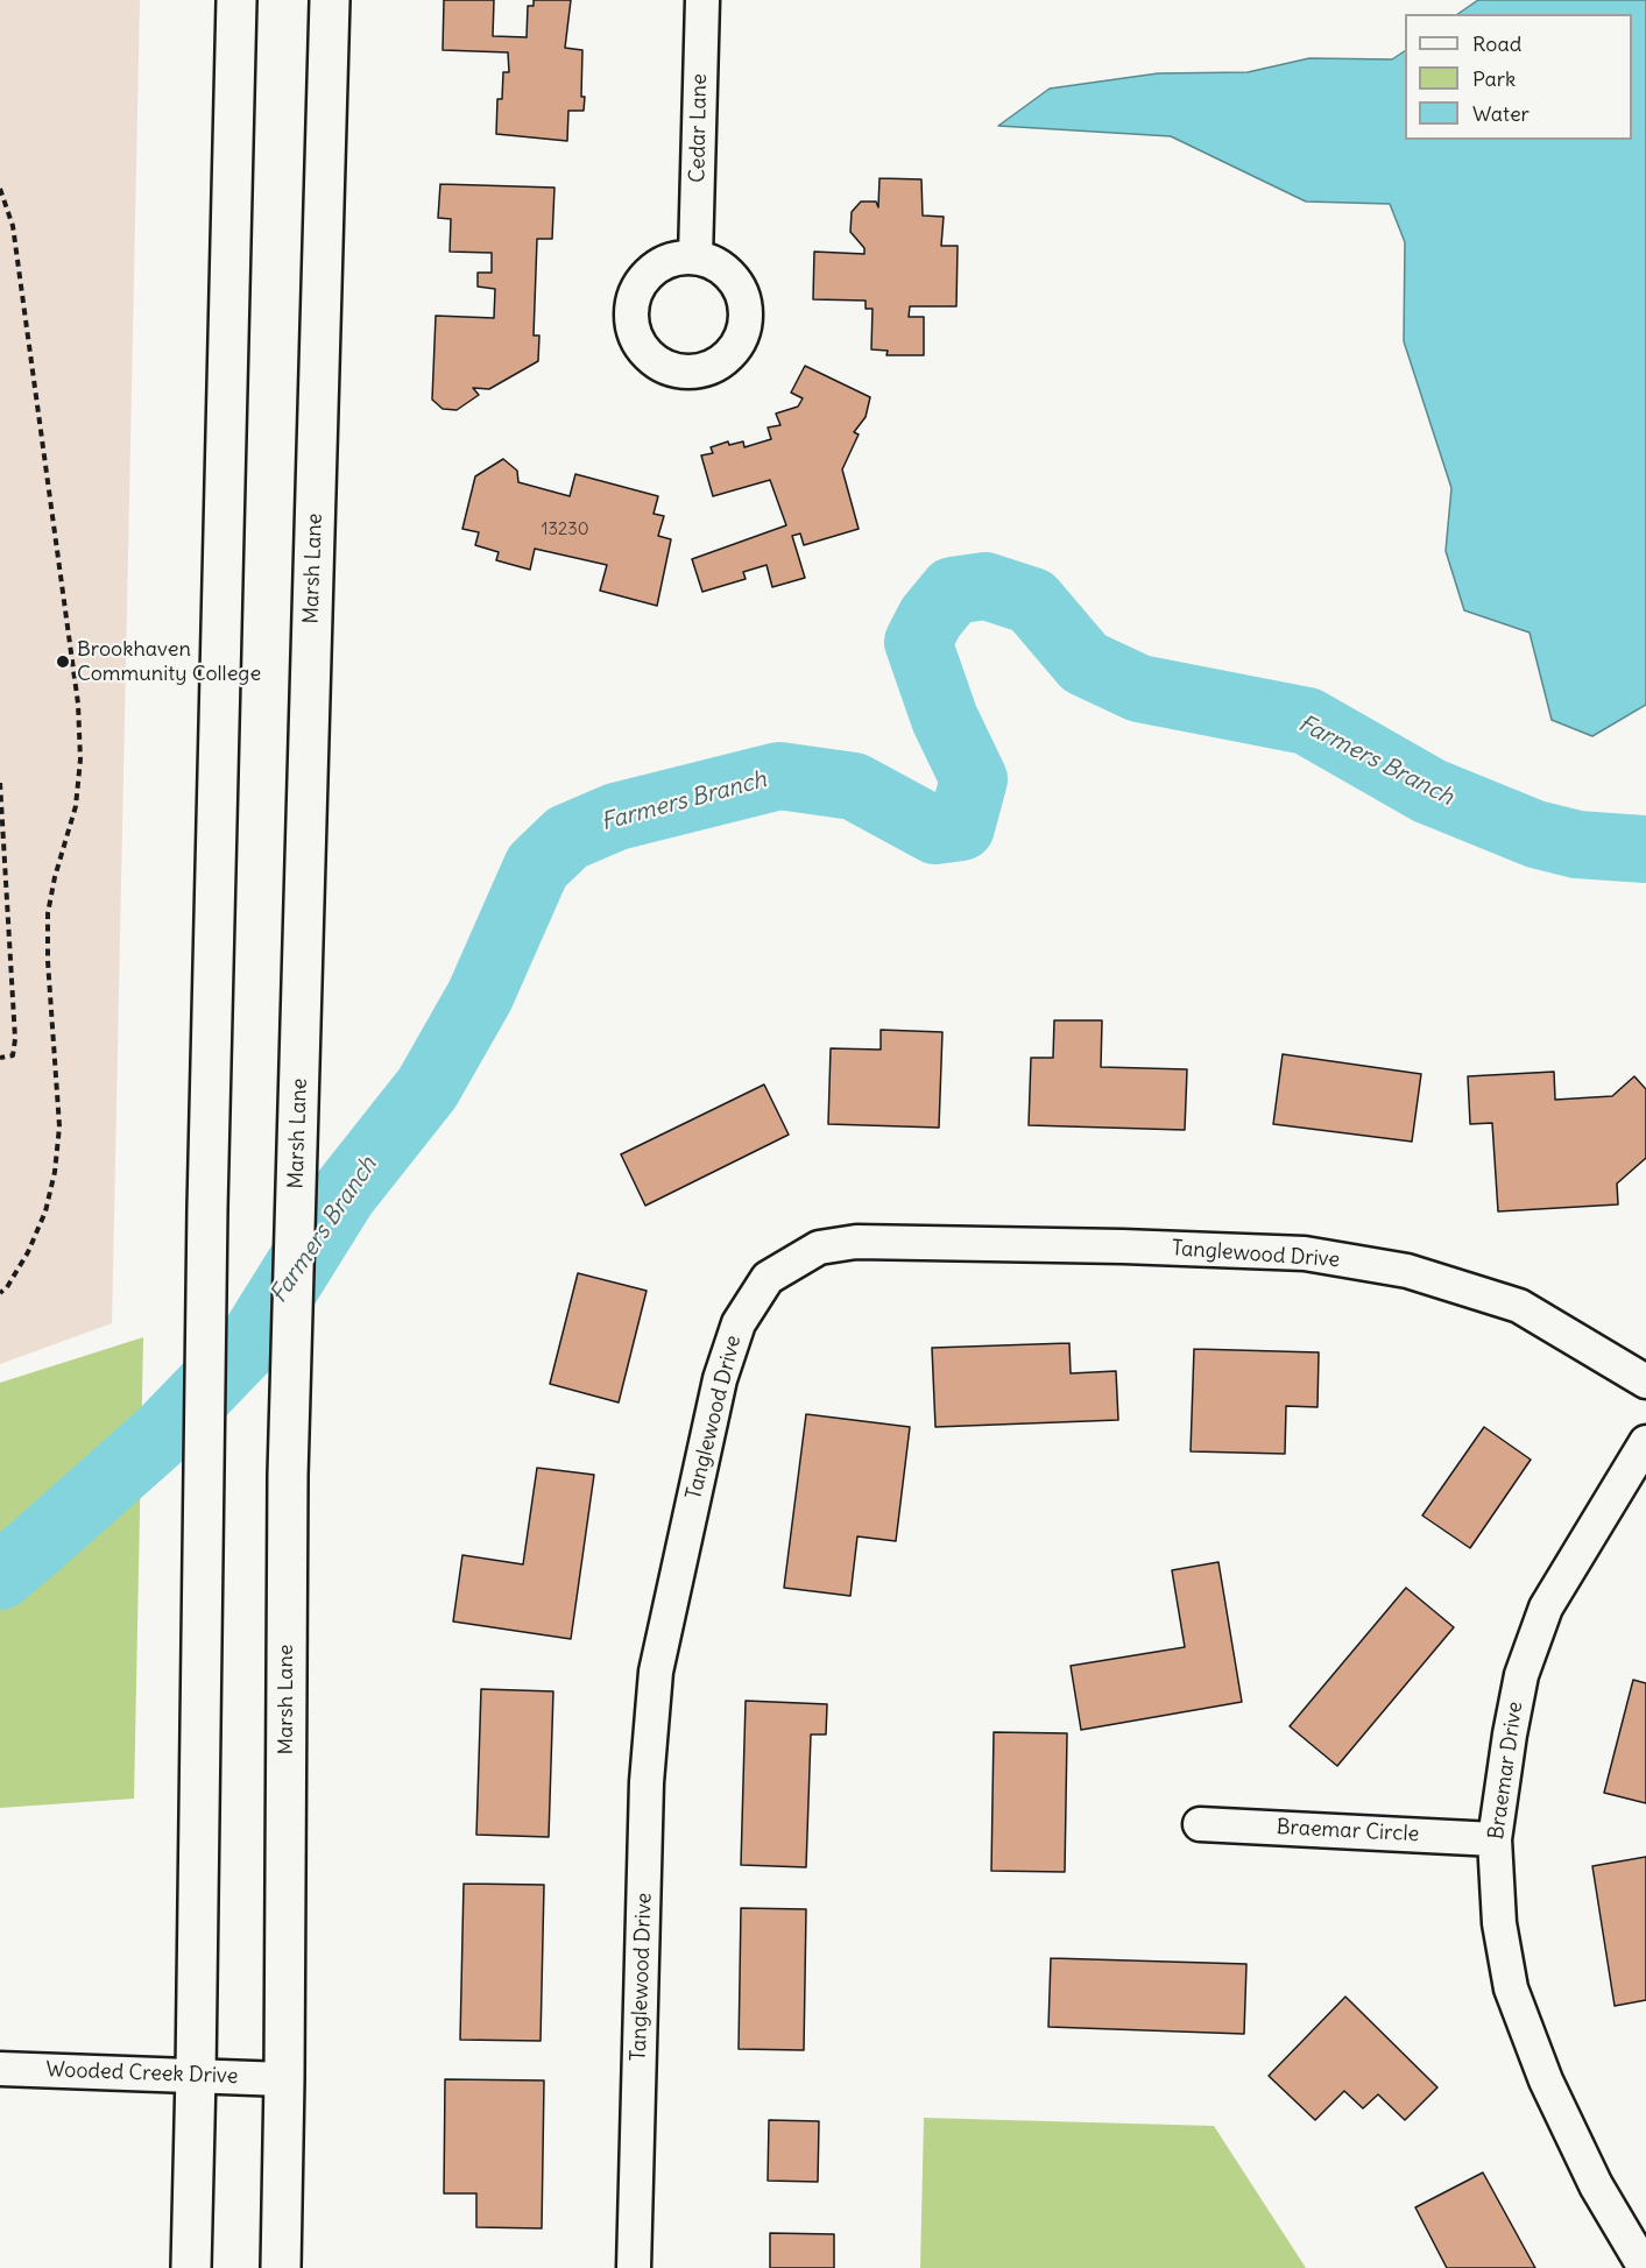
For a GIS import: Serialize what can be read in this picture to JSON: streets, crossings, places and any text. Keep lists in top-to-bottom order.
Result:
{
  "streets": {
    "main road": ["Marsh Lane"],
    "street": [
      "Cedar Lane",
      "Tanglewood Drive",
      "Braemar Drive",
      "Braemar Circle",
      "Wooded Creek Drive"
    ]
  },
  "crossings": [
    ["Marsh Lane", "Wooded Creek Drive"],
    ["Braemar Drive", "Braemar Circle"]
  ],
  "water": ["Farmers Branch"],
  "places": ["Brookhaven Community College"],
  "house_numbers": ["13230"],
  "legend": ["Road", "Park", "Water"]
}
